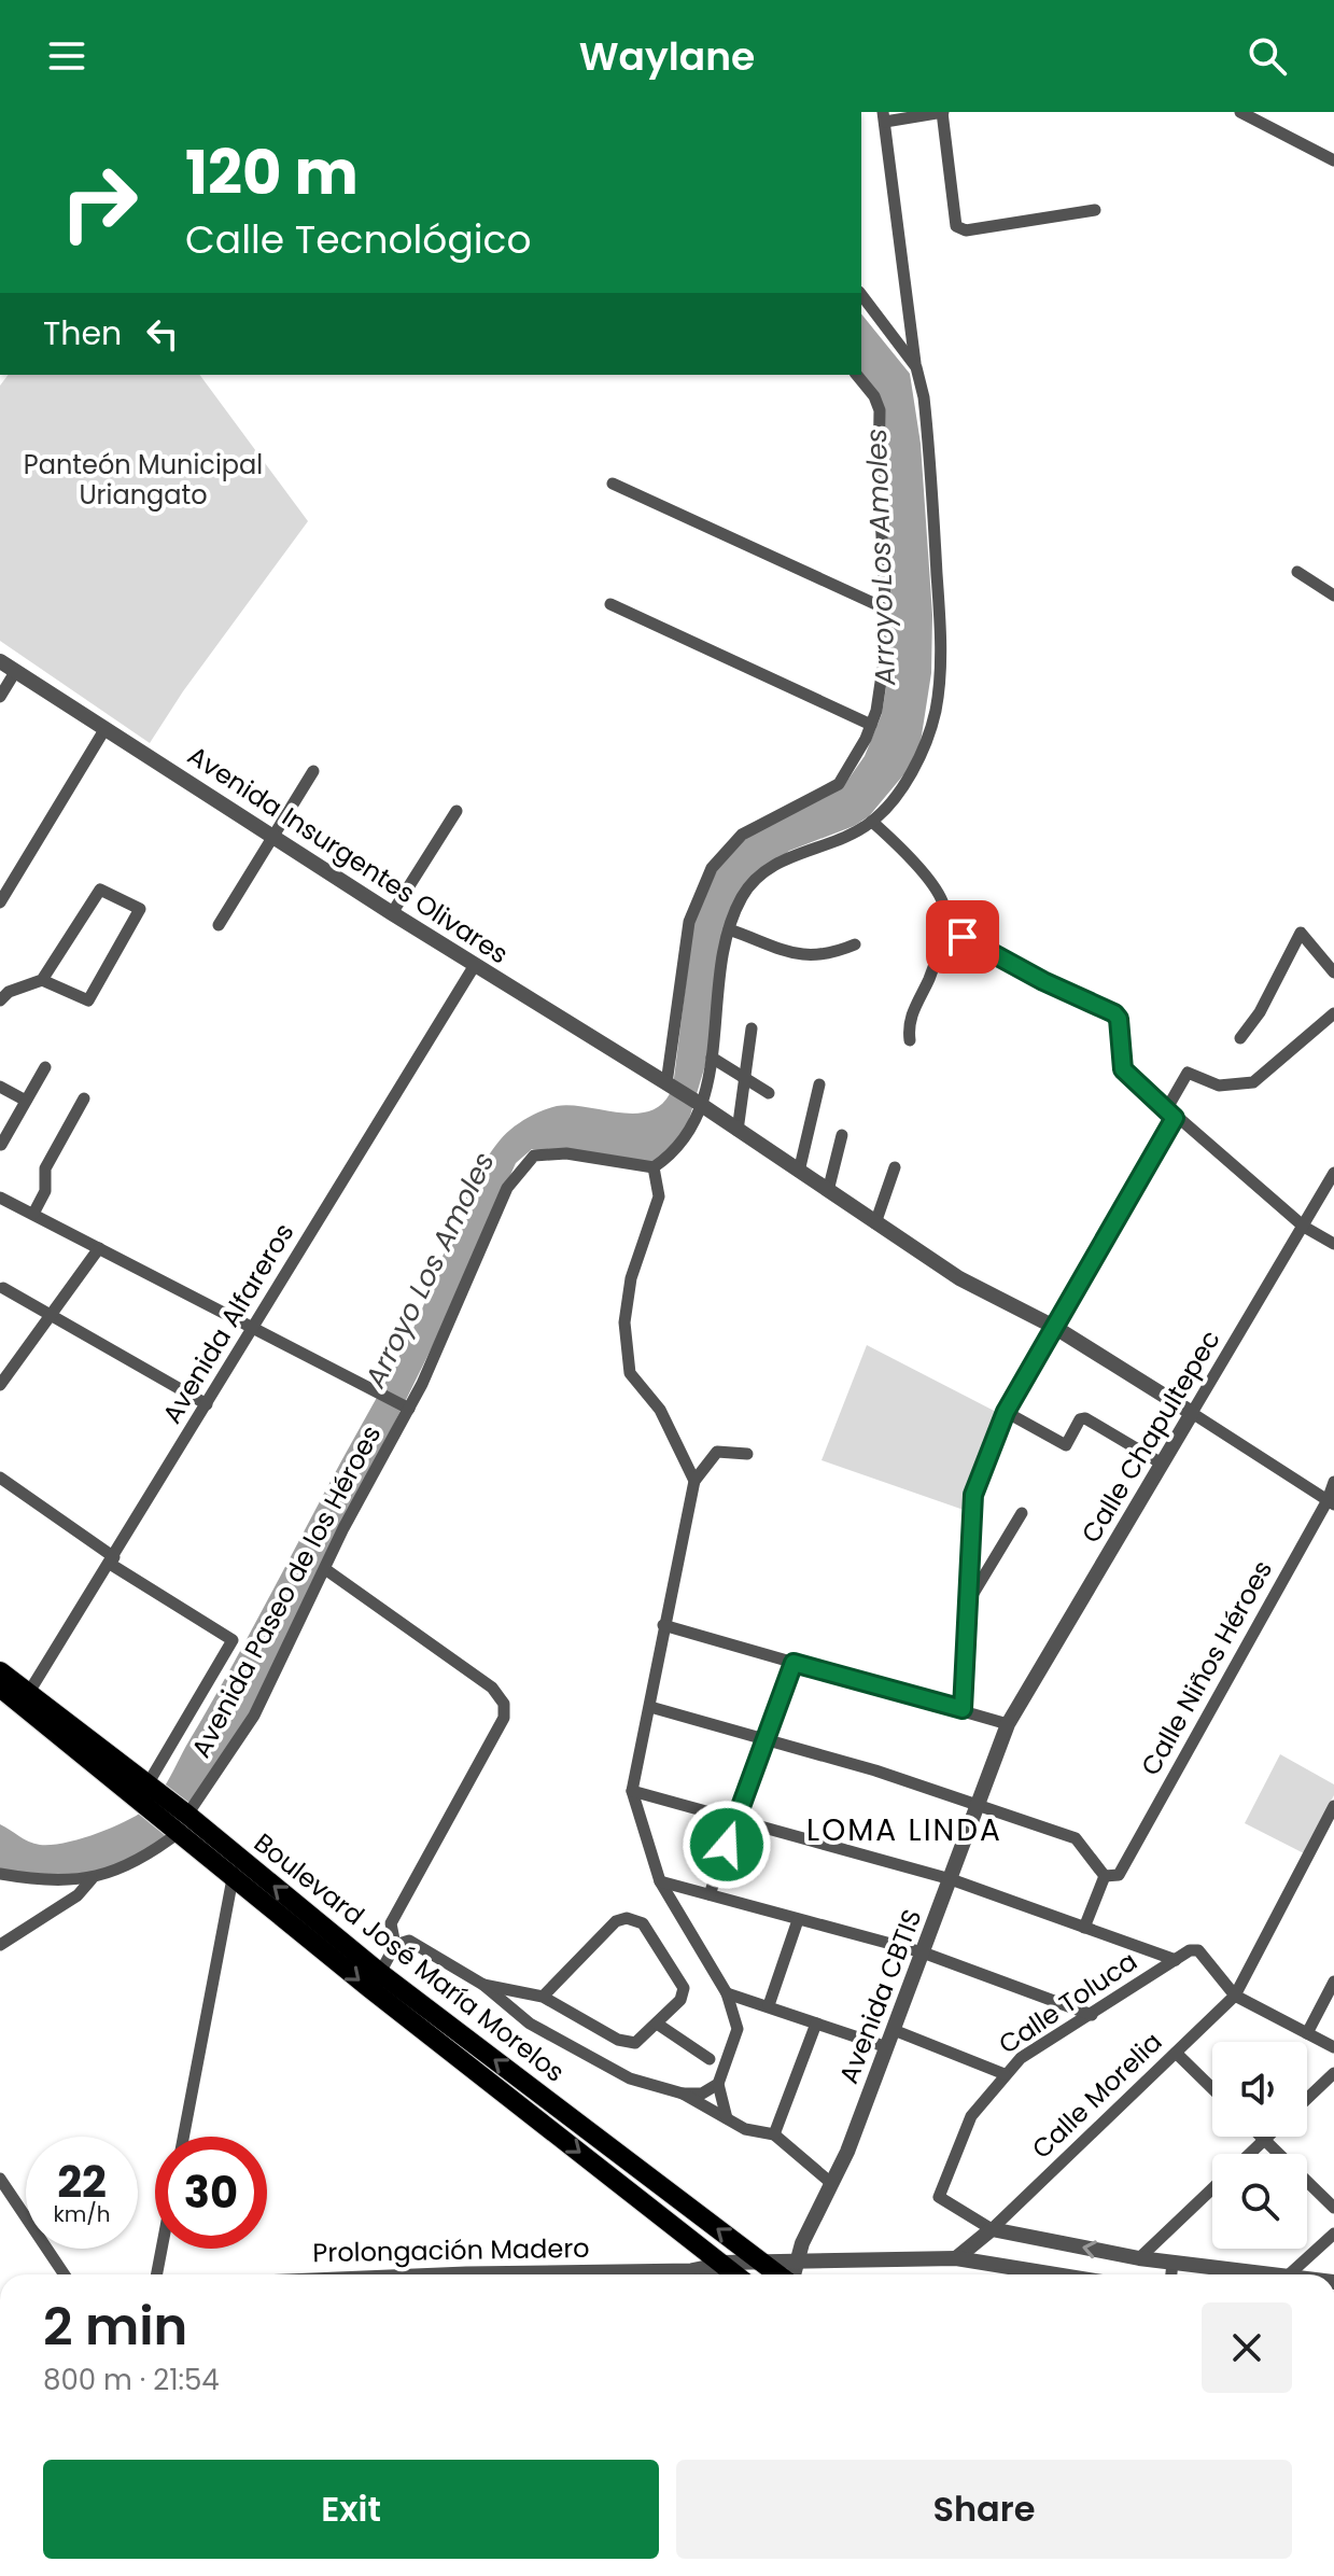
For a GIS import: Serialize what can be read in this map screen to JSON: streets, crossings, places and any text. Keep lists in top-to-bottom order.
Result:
{
  "streets": {
    "main road": ["Boulevard José María Morelos"],
    "street": [
      "Avenida Insurgentes Olivares",
      "Avenida Alfareros",
      "Calle Chapultepec",
      "Avenida Paseo de los Héroes",
      "Calle Niños Héroes",
      "Avenida CBTIS",
      "Calle Toluca",
      "Calle Morelia",
      "Prolongación Madero"
    ]
  },
  "crossings": [
    ["Avenida Insurgentes Olivares", "Avenida Alfareros"],
    ["Avenida Alfareros", "Avenida Paseo de los Héroes"],
    ["Avenida Alfareros", "Boulevard José María Morelos"],
    ["Calle Chapultepec", "Avenida CBTIS"],
    ["Avenida Paseo de los Héroes", "Boulevard José María Morelos"],
    ["Boulevard José María Morelos", "Prolongación Madero"],
    ["Calle Toluca", "Calle Morelia"]
  ],
  "districts": ["LOMA LINDA"],
  "water": ["Arroyo Los Amoles"],
  "parks": ["Panteón Municipal Uriangato"],
  "page": {
    "header": "Waylane",
    "turn": ["120 m", "Calle Tecnológico"],
    "then": "Then",
    "speed": "22 km/h",
    "limit": "30",
    "heading": ["2 min", "800 m · 21:54"],
    "buttons": ["Exit", "Share"]
  }
}
